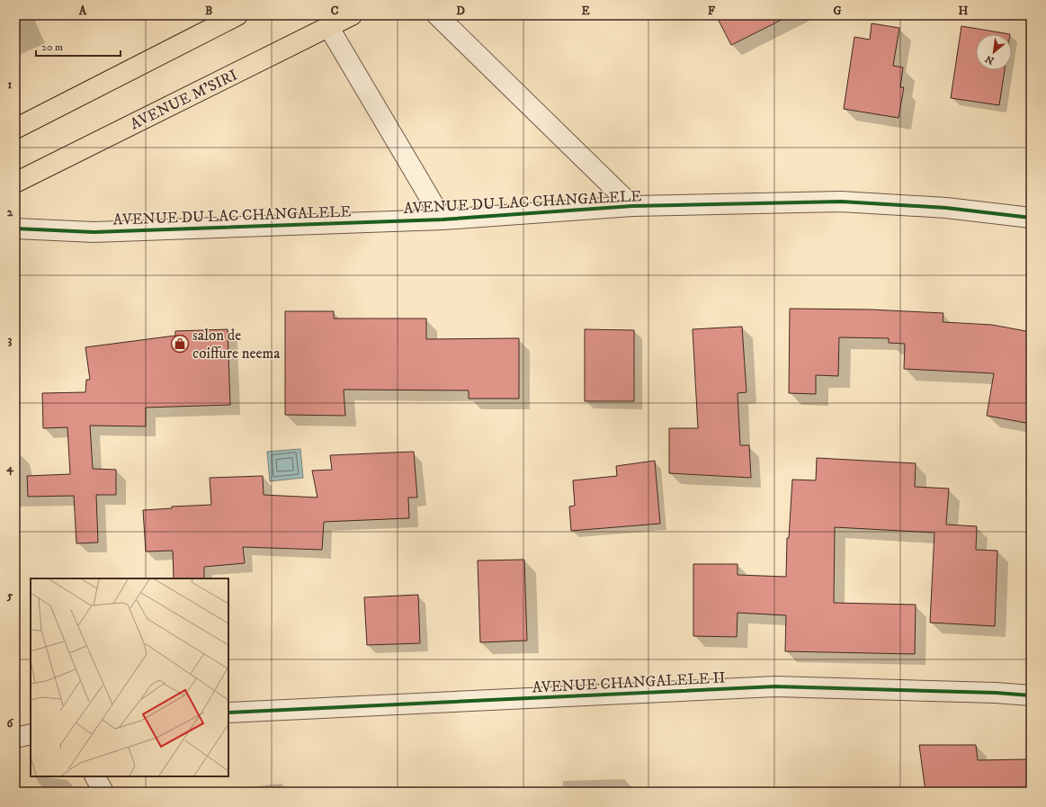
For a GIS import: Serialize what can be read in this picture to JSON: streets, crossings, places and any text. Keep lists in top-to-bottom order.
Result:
{
  "streets": {
    "highway": ["AVENUE M'SIRI"],
    "street": ["AVENUE DU LAC CHANGALELE", "AVENUE CHANGALELE II"]
  },
  "places": {
    "shop": ["salon de coiffure neema"]
  },
  "scale_bar": "20 m",
  "north": "bottom left",
  "grid": {
    "columns": [
      "A",
      "B",
      "C",
      "D",
      "E",
      "F",
      "G",
      "H"
    ],
    "rows": [
      "1",
      "2",
      "3",
      "4",
      "5",
      "6"
    ]
  }
}
